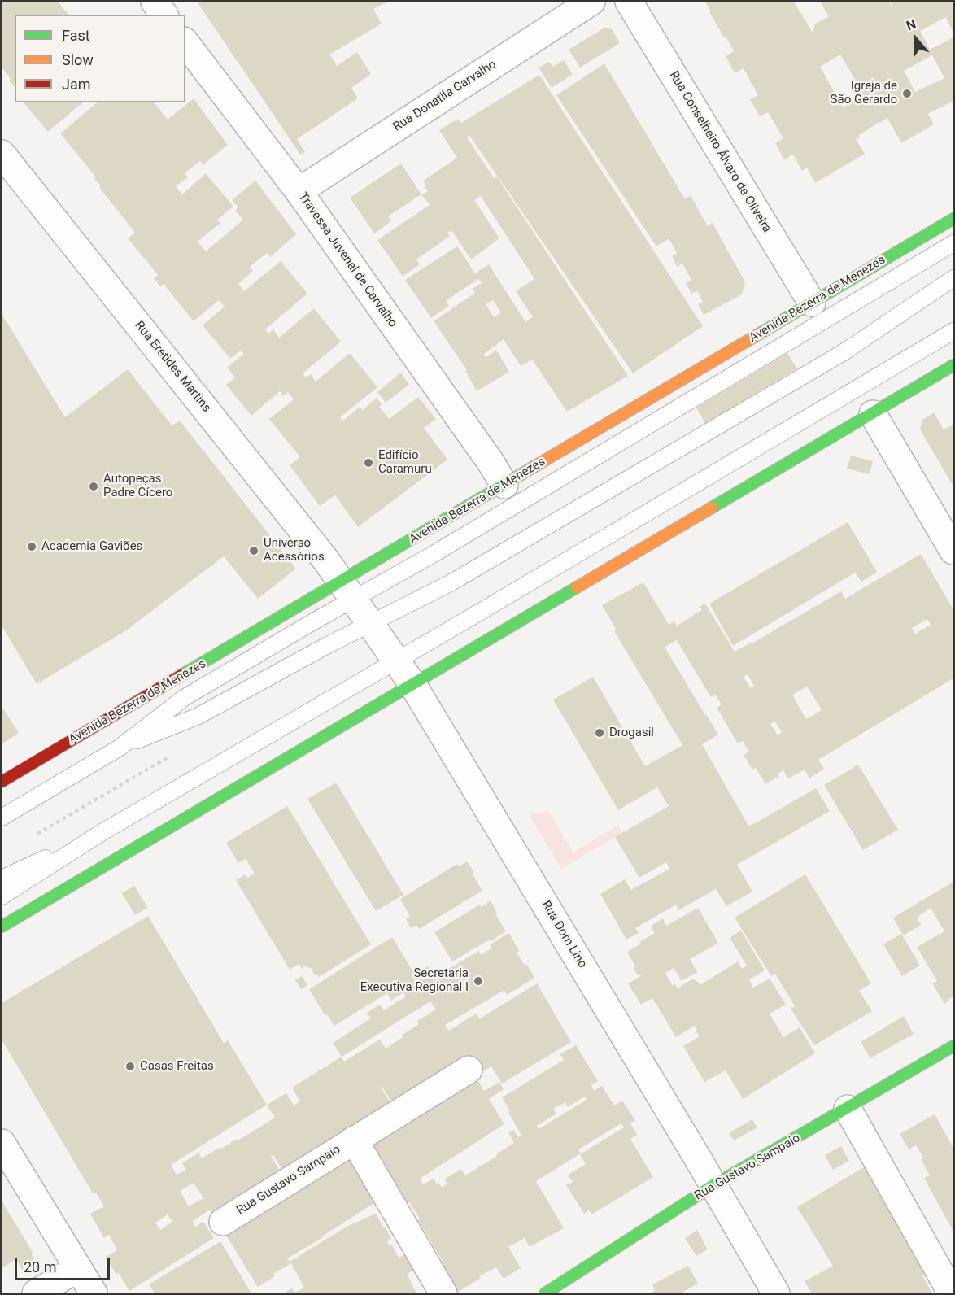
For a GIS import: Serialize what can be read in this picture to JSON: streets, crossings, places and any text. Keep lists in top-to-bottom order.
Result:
{
  "streets": {
    "main road": ["Avenida Bezerra de Menezes", "Rua Gustavo Sampaio"],
    "street": [
      "Rua Donatila Carvalho",
      "Rua Conselheiro Álvaro de Oliveira",
      "Travessa Juvenal de Carvalho",
      "Rua Eretides Martins",
      "Rua Dom Lino"
    ]
  },
  "crossings": [
    ["Rua Donatila Carvalho", "Travessa Juvenal de Carvalho"],
    ["Rua Conselheiro Álvaro de Oliveira", "Avenida Bezerra de Menezes"],
    ["Travessa Juvenal de Carvalho", "Avenida Bezerra de Menezes"],
    ["Avenida Bezerra de Menezes", "Rua Eretides Martins"],
    ["Avenida Bezerra de Menezes", "Rua Dom Lino"],
    ["Rua Eretides Martins", "Rua Dom Lino"],
    ["Rua Dom Lino", "Rua Gustavo Sampaio"]
  ],
  "places": [
    "Igreja de São Gerardo",
    "Edifício Caramuru",
    "Autopeças Padre Cícero",
    "Academia Gaviões",
    "Universo Acessórios",
    "Drogasil",
    "Secretaria Executiva Regional I",
    "Casas Freitas"
  ],
  "legend": ["Fast", "Slow", "Jam"],
  "scale_bar": "20 m",
  "north": "top"
}
